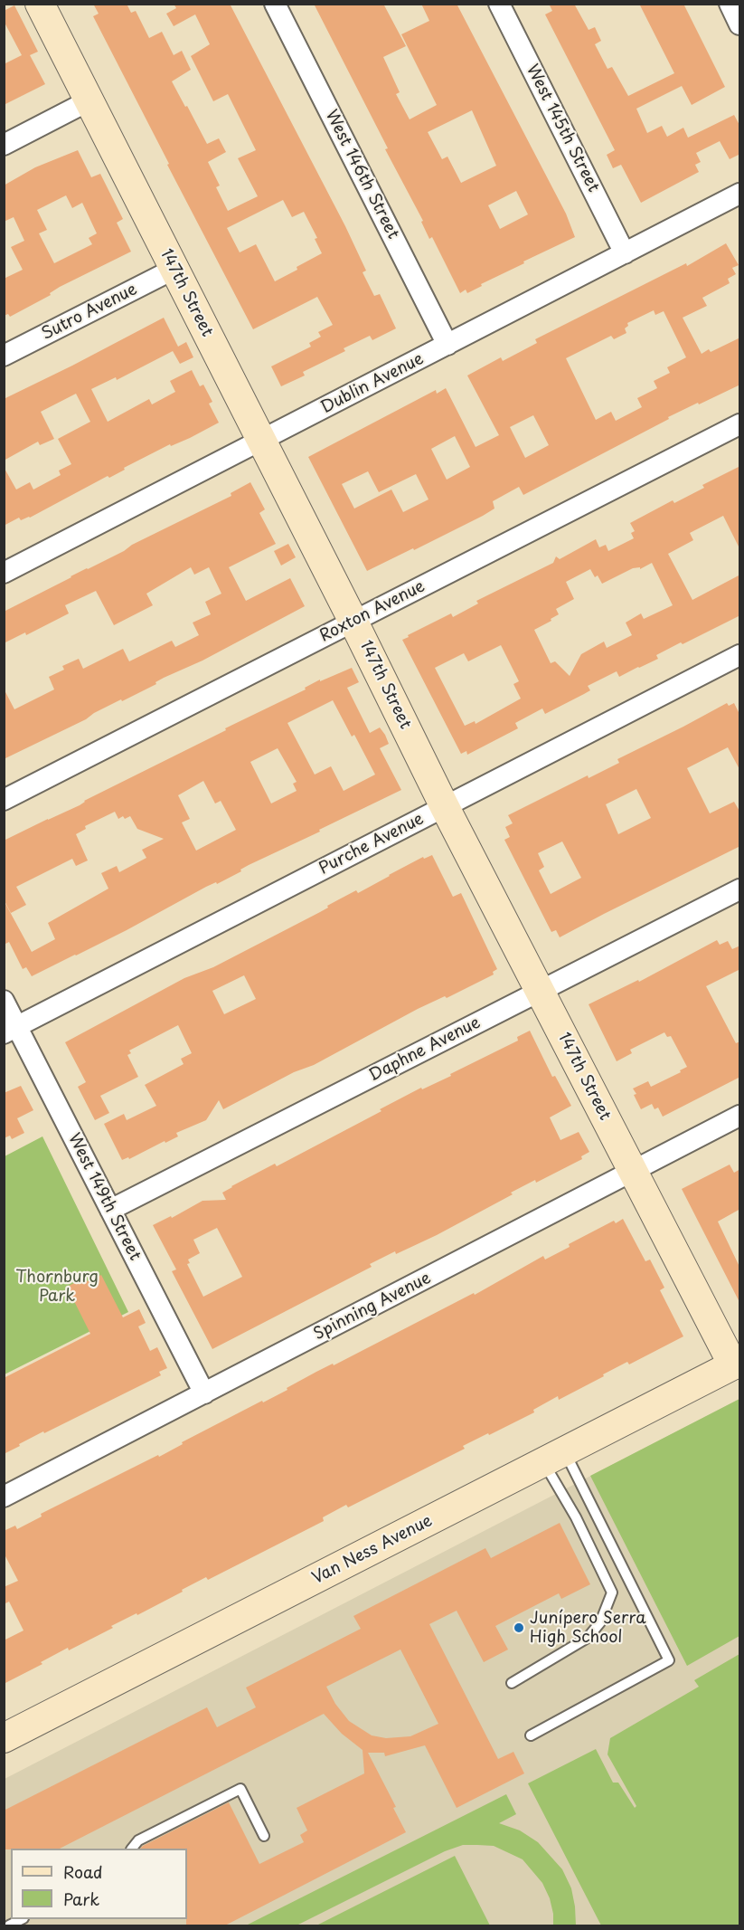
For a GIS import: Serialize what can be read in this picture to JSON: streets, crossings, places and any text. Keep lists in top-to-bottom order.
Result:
{
  "streets": {
    "street": [
      "West 145th Street",
      "West 146th Street",
      "147th Street",
      "Sutro Avenue",
      "Dublin Avenue",
      "Roxton Avenue",
      "Purche Avenue",
      "Daphne Avenue",
      "West 149th Street",
      "Spinning Avenue",
      "Van Ness Avenue"
    ]
  },
  "crossings": [
    ["West 145th Street", "Dublin Avenue"],
    ["West 146th Street", "Dublin Avenue"],
    ["147th Street", "Sutro Avenue"],
    ["147th Street", "Dublin Avenue"],
    ["147th Street", "Roxton Avenue"],
    ["147th Street", "Purche Avenue"],
    ["147th Street", "Daphne Avenue"],
    ["147th Street", "Spinning Avenue"],
    ["147th Street", "Van Ness Avenue"],
    ["Purche Avenue", "West 149th Street"],
    ["Daphne Avenue", "West 149th Street"],
    ["West 149th Street", "Spinning Avenue"]
  ],
  "parks": ["Thornburg Park"],
  "places": ["Junípero Serra High School"],
  "legend": ["Road", "Park"]
}
